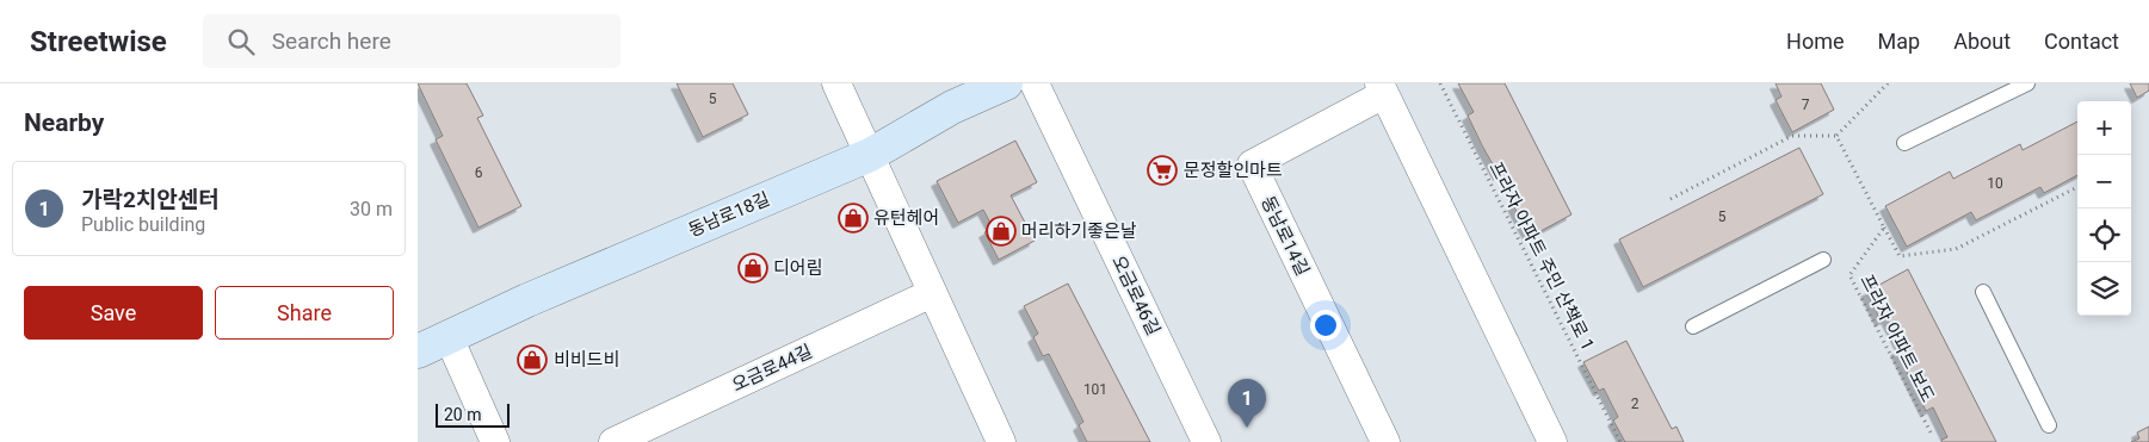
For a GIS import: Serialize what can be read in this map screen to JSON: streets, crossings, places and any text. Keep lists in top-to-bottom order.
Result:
{
  "streets": {
    "street": [
      "동남로18길",
      "동남로14길",
      "오금로46길",
      "오금로44길"
    ],
    "path": ["프라자 아파트 주민 산책로 1", "프라자 아파트 보도"]
  },
  "places": {
    "supermarket": ["문정할인마트"],
    "shop": [
      "유턴헤어",
      "머리하기좋은날",
      "디어림",
      "비비드비"
    ]
  },
  "house_numbers": [
    "5",
    "7",
    "6",
    "10",
    "5",
    "101",
    "2"
  ],
  "scale_bar": "20 m",
  "page": {
    "header": "Streetwise",
    "search": "Search here",
    "nav": [
      "Home",
      "Map",
      "About",
      "Contact"
    ],
    "heading": "Nearby",
    "map_buttons": ["+", "−"],
    "list": [
      {
        "mark": "1",
        "name": "가락2치안센터",
        "note": "Public building",
        "value": "30 m"
      }
    ],
    "buttons": ["Save", "Share"],
    "pins": "1",
    "scale": "20 m"
  }
}
